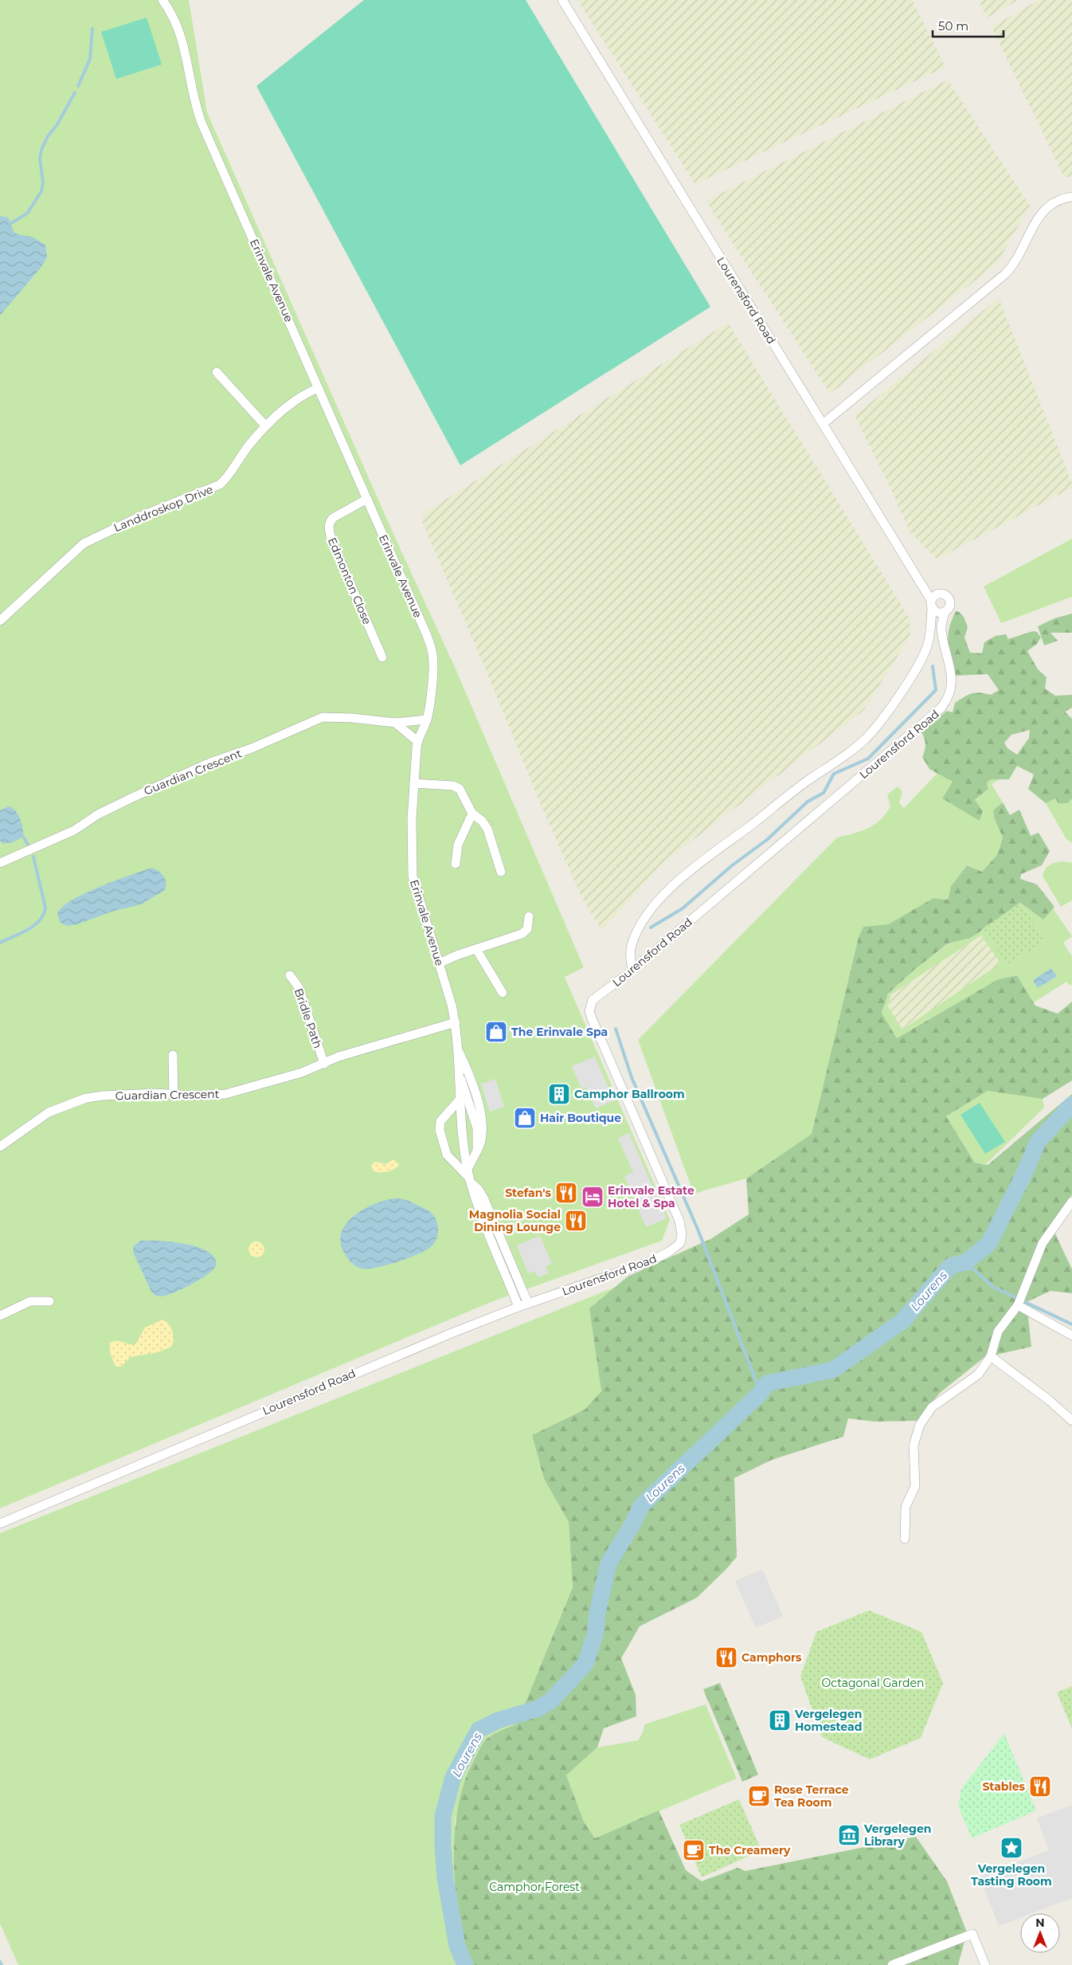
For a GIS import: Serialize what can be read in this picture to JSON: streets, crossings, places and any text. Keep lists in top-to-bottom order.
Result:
{
  "streets": {
    "street": [
      "Erinvale Avenue",
      "Lourensford Road",
      "Landdroskop Drive",
      "Edmonton Close",
      "Guardian Crescent",
      "Bridle Path"
    ]
  },
  "crossings": [
    ["Erinvale Avenue", "Lourensford Road"],
    ["Erinvale Avenue", "Landdroskop Drive"],
    ["Erinvale Avenue", "Edmonton Close"],
    ["Erinvale Avenue", "Guardian Crescent"],
    ["Guardian Crescent", "Bridle Path"]
  ],
  "water": ["Lourens"],
  "parks": ["Octagonal Garden", "Camphor Forest"],
  "places": {
    "shop": ["The Erinvale Spa", "Hair Boutique"],
    "building": ["Camphor Ballroom", "Vergelegen Homestead"],
    "restaurant": [
      "Stefan's",
      "Magnolia Social Dining Lounge",
      "Camphors",
      "Stables"
    ],
    "hotel": ["Erinvale Estate Hotel & Spa"],
    "cafe": ["Rose Terrace Tea Room", "The Creamery"],
    "museum": ["Vergelegen Library"],
    "place": ["Vergelegen Tasting Room"]
  },
  "scale_bar": "50 m",
  "north": "top"
}
